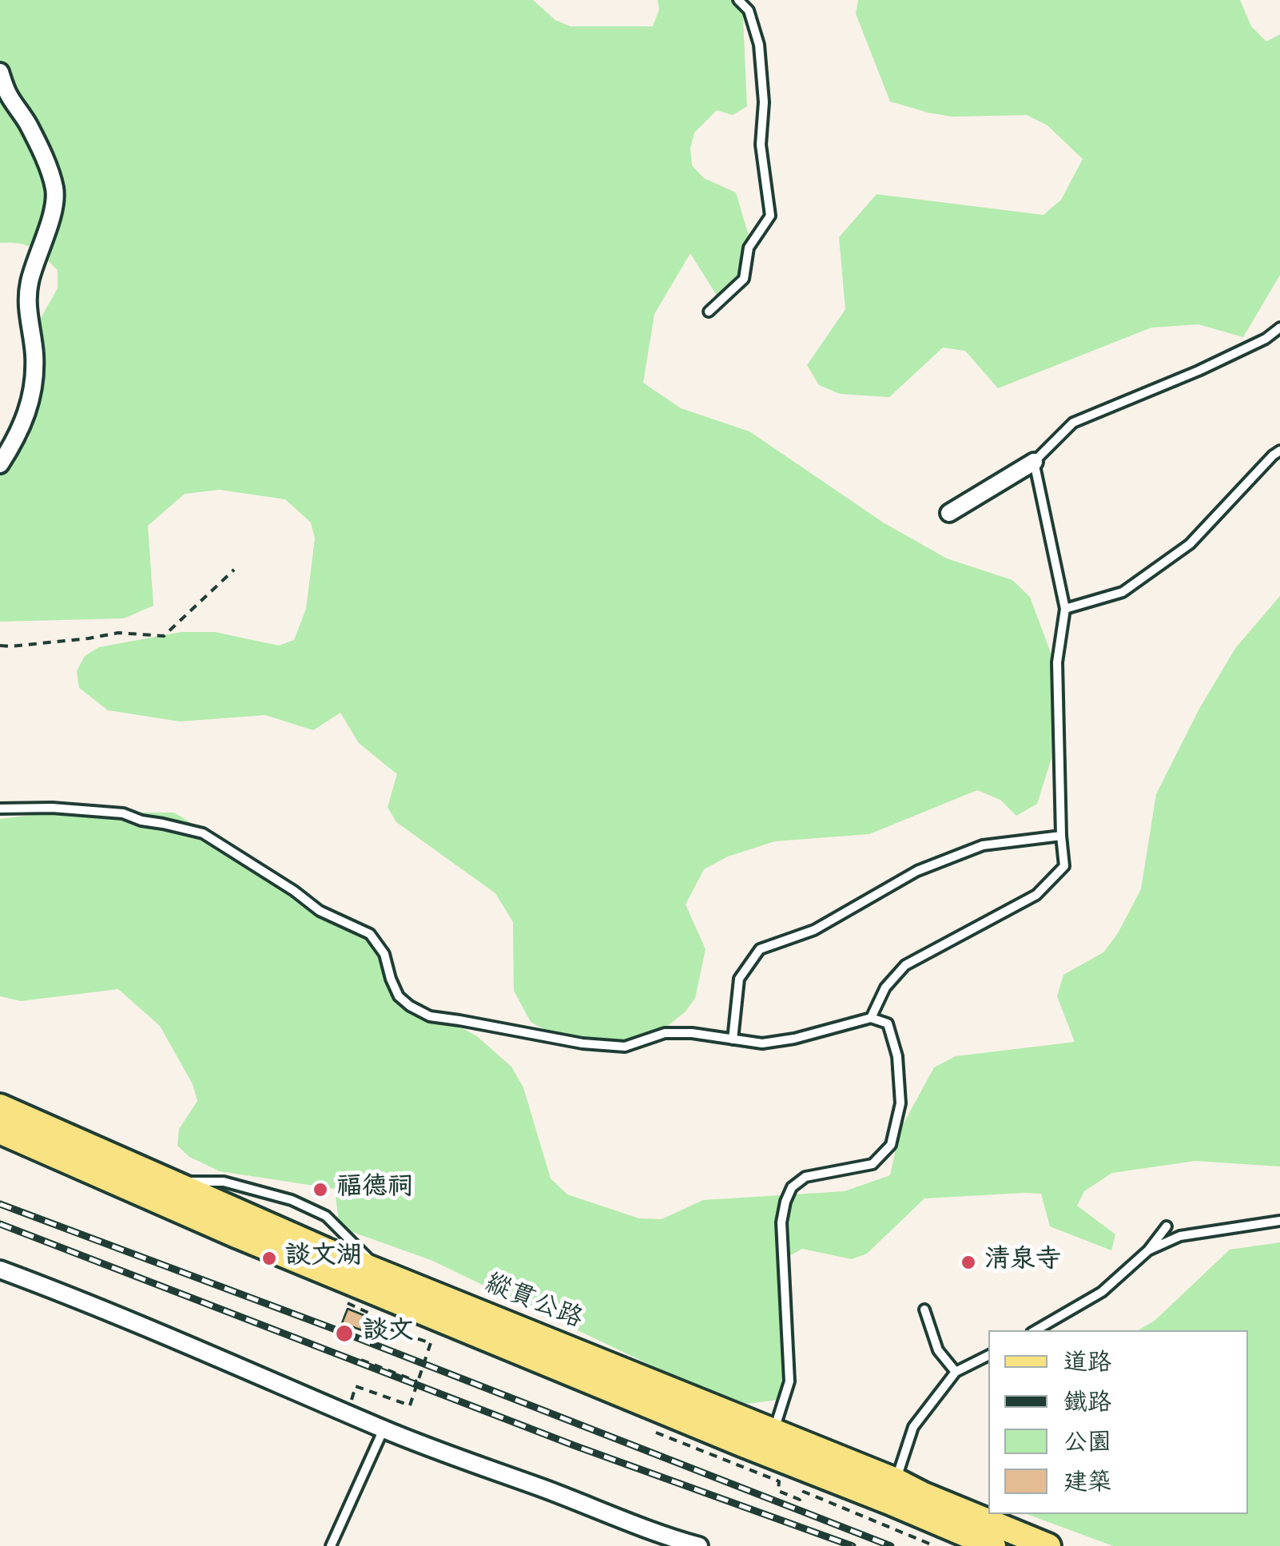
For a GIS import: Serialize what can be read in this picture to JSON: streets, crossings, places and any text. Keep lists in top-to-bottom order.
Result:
{
  "streets": {
    "main road": ["縱貫公路"]
  },
  "places": [
    "福德祠",
    "談文湖",
    "清泉寺",
    "談文"
  ],
  "legend": [
    "道路",
    "鐵路",
    "公園",
    "建築"
  ]
}
